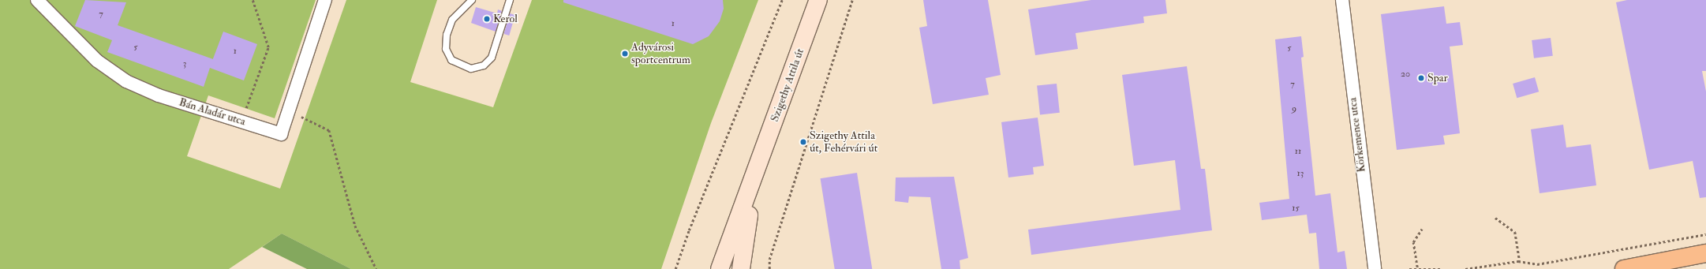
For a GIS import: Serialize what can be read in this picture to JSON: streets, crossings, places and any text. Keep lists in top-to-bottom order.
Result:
{
  "streets": {
    "street": ["Szigethy Attila út", "Bán Aladár utca", "Körkemence utca"]
  },
  "places": [
    "Kerol",
    "Adyvárosi sportcentrum",
    "Spar",
    "Szigethy Attila út, Fehérvári út"
  ],
  "house_numbers": [
    "7",
    "1",
    "5",
    "5",
    "1",
    "3",
    "20",
    "7",
    "9",
    "11",
    "13",
    "15"
  ]
}
